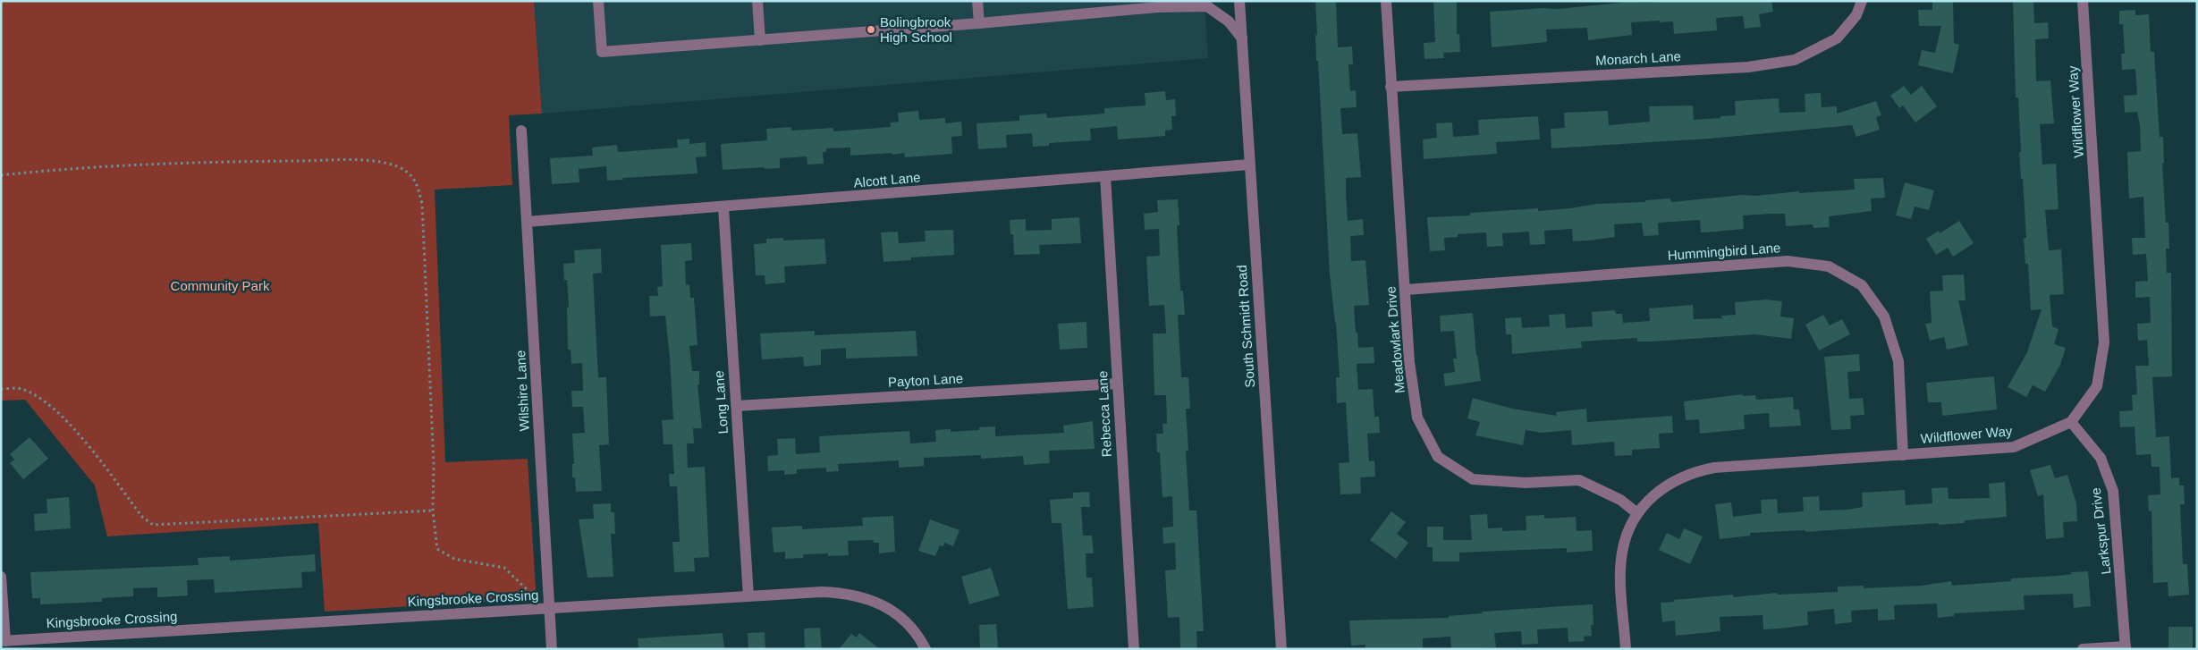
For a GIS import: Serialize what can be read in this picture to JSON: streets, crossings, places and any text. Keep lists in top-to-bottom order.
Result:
{
  "streets": {
    "street": [
      "Monarch Lane",
      "Wildflower Way",
      "Alcott Lane",
      "Hummingbird Lane",
      "South Schmidt Road",
      "Meadowlark Drive",
      "Payton Lane",
      "Wilshire Lane",
      "Long Lane",
      "Rebecca Lane",
      "Larkspur Drive",
      "Kingsbrooke Crossing"
    ]
  },
  "crossings": [
    ["Monarch Lane", "Meadowlark Drive"],
    ["Wildflower Way", "Hummingbird Lane"],
    ["Wildflower Way", "Meadowlark Drive"],
    ["Wildflower Way", "Larkspur Drive"],
    ["Alcott Lane", "South Schmidt Road"],
    ["Alcott Lane", "Wilshire Lane"],
    ["Alcott Lane", "Long Lane"],
    ["Alcott Lane", "Rebecca Lane"],
    ["Hummingbird Lane", "Meadowlark Drive"],
    ["Payton Lane", "Long Lane"],
    ["Payton Lane", "Rebecca Lane"],
    ["Wilshire Lane", "Kingsbrooke Crossing"],
    ["Long Lane", "Kingsbrooke Crossing"]
  ],
  "parks": ["Community Park"],
  "places": ["Bolingbrook High School"]
}
